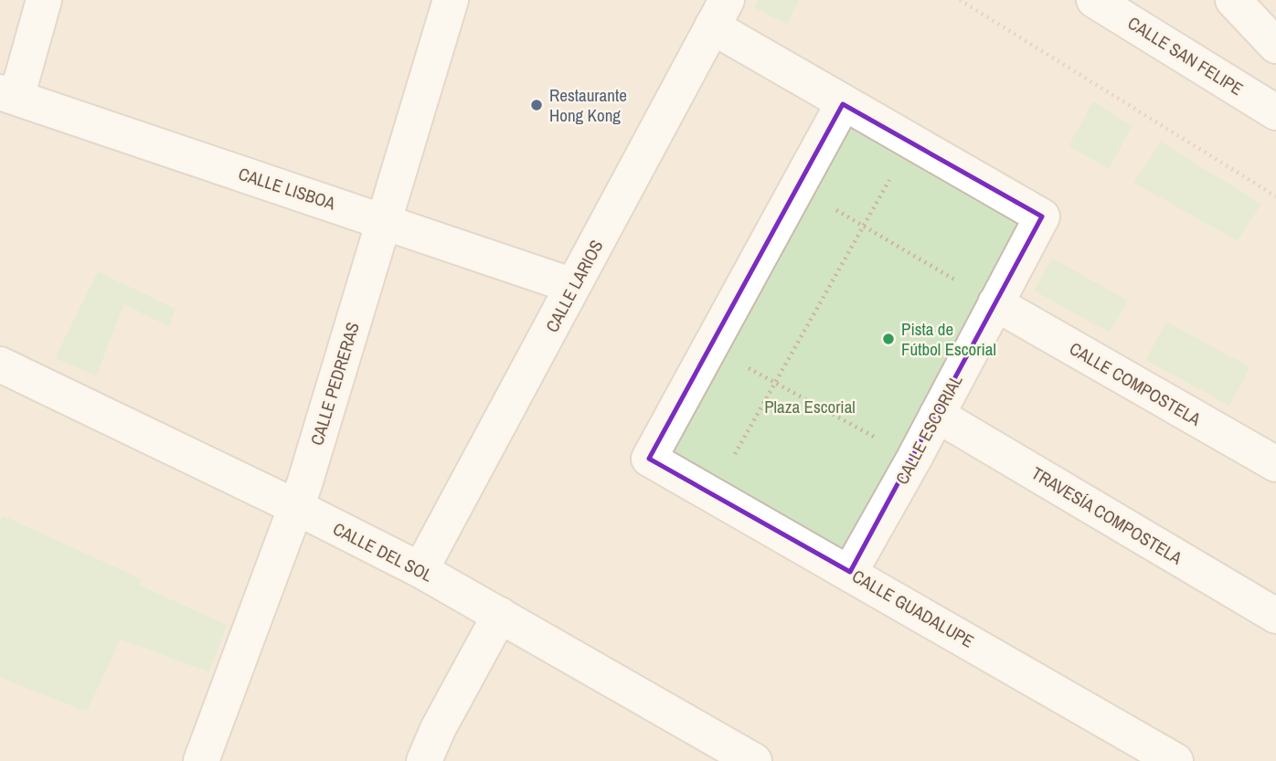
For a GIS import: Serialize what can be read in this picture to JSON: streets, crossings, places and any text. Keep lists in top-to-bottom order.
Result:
{
  "streets": {
    "street": [
      "CALLE SAN FELIPE",
      "CALLE LISBOA",
      "CALLE LARIOS",
      "CALLE PEDRERAS",
      "CALLE COMPOSTELA",
      "CALLE ESCORIAL",
      "TRAVESÍA COMPOSTELA",
      "CALLE DEL SOL",
      "CALLE GUADALUPE"
    ]
  },
  "crossings": [
    ["CALLE LISBOA", "CALLE LARIOS"],
    ["CALLE LISBOA", "CALLE PEDRERAS"],
    ["CALLE LARIOS", "CALLE ESCORIAL"],
    ["CALLE LARIOS", "CALLE DEL SOL"],
    ["CALLE PEDRERAS", "CALLE DEL SOL"],
    ["CALLE COMPOSTELA", "CALLE ESCORIAL"],
    ["CALLE ESCORIAL", "TRAVESÍA COMPOSTELA"],
    ["CALLE ESCORIAL", "CALLE GUADALUPE"]
  ],
  "parks": ["Plaza Escorial"],
  "places": ["Restaurante Hong Kong", "Pista de Fútbol Escorial"]
}
